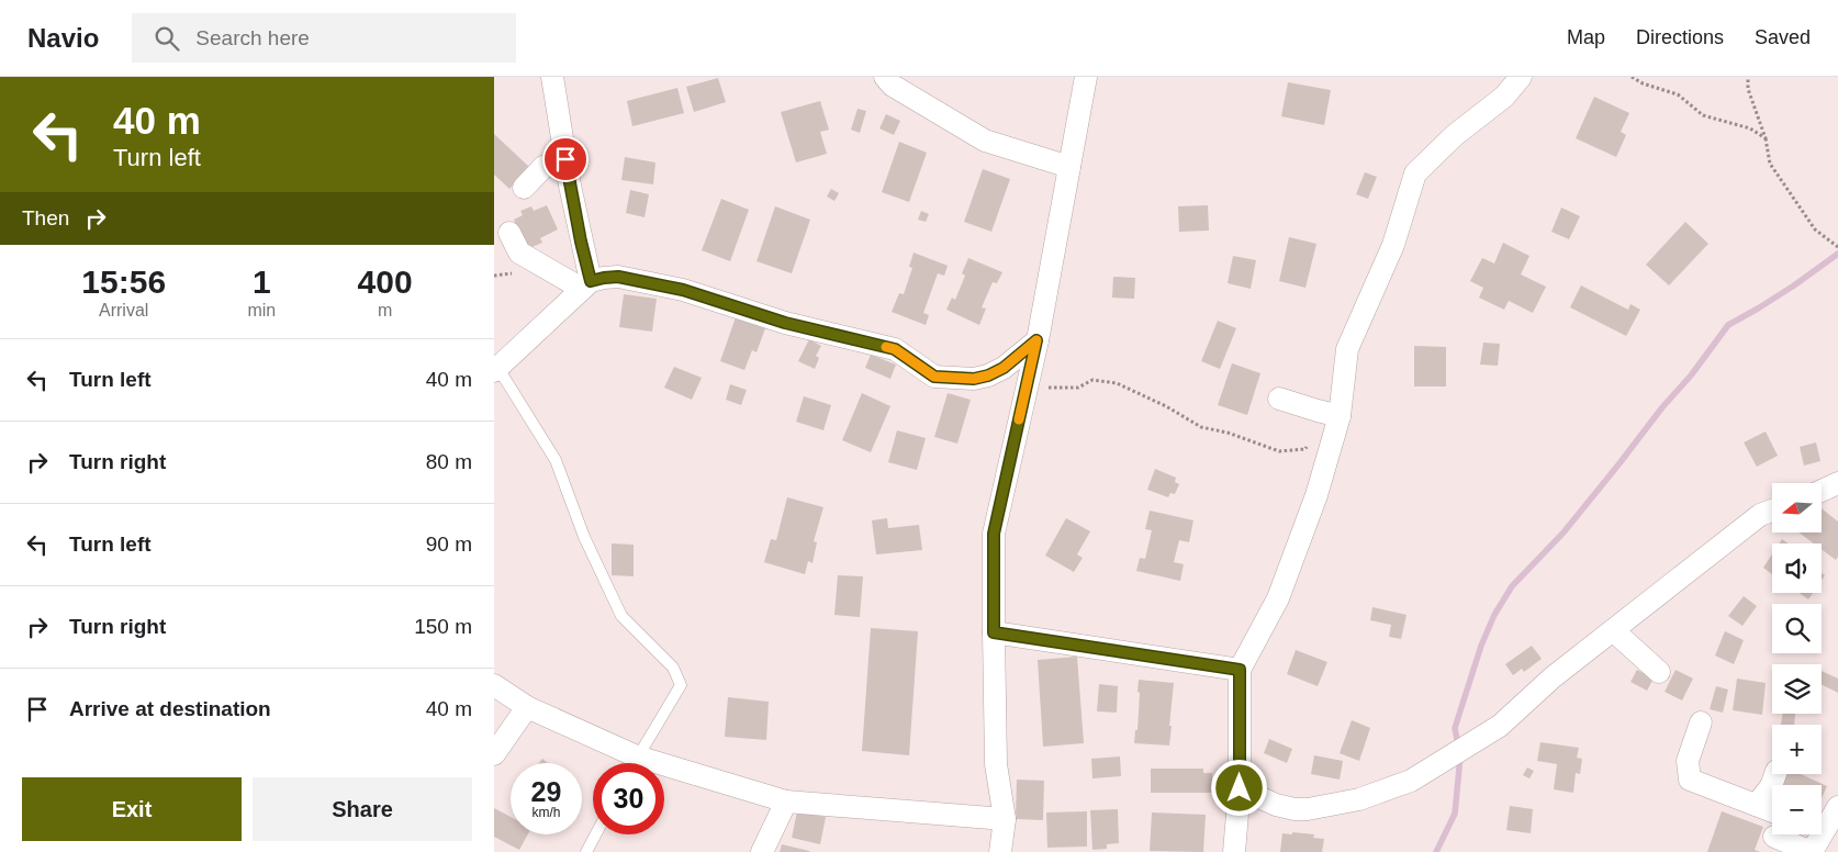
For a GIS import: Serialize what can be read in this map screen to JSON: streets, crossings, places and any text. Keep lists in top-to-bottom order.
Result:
{
  "north": "left",
  "page": {
    "header": "Navio",
    "search": "Search here",
    "nav": ["Map", "Directions", "Saved"],
    "turn": ["40 m", "Turn left"],
    "then": "Then",
    "eta": [
      "15:56",
      "Arrival",
      "1",
      "min",
      "400",
      "m"
    ],
    "list": [
      {
        "name": "Turn left",
        "value": "40 m"
      },
      {
        "name": "Turn right",
        "value": "80 m"
      },
      {
        "name": "Turn left",
        "value": "90 m"
      },
      {
        "name": "Turn right",
        "value": "150 m"
      },
      {
        "name": "Arrive at destination",
        "value": "40 m"
      }
    ],
    "map_buttons": ["+", "−"],
    "speed": "29 km/h",
    "limit": "30",
    "buttons": ["Exit", "Share"]
  }
}
